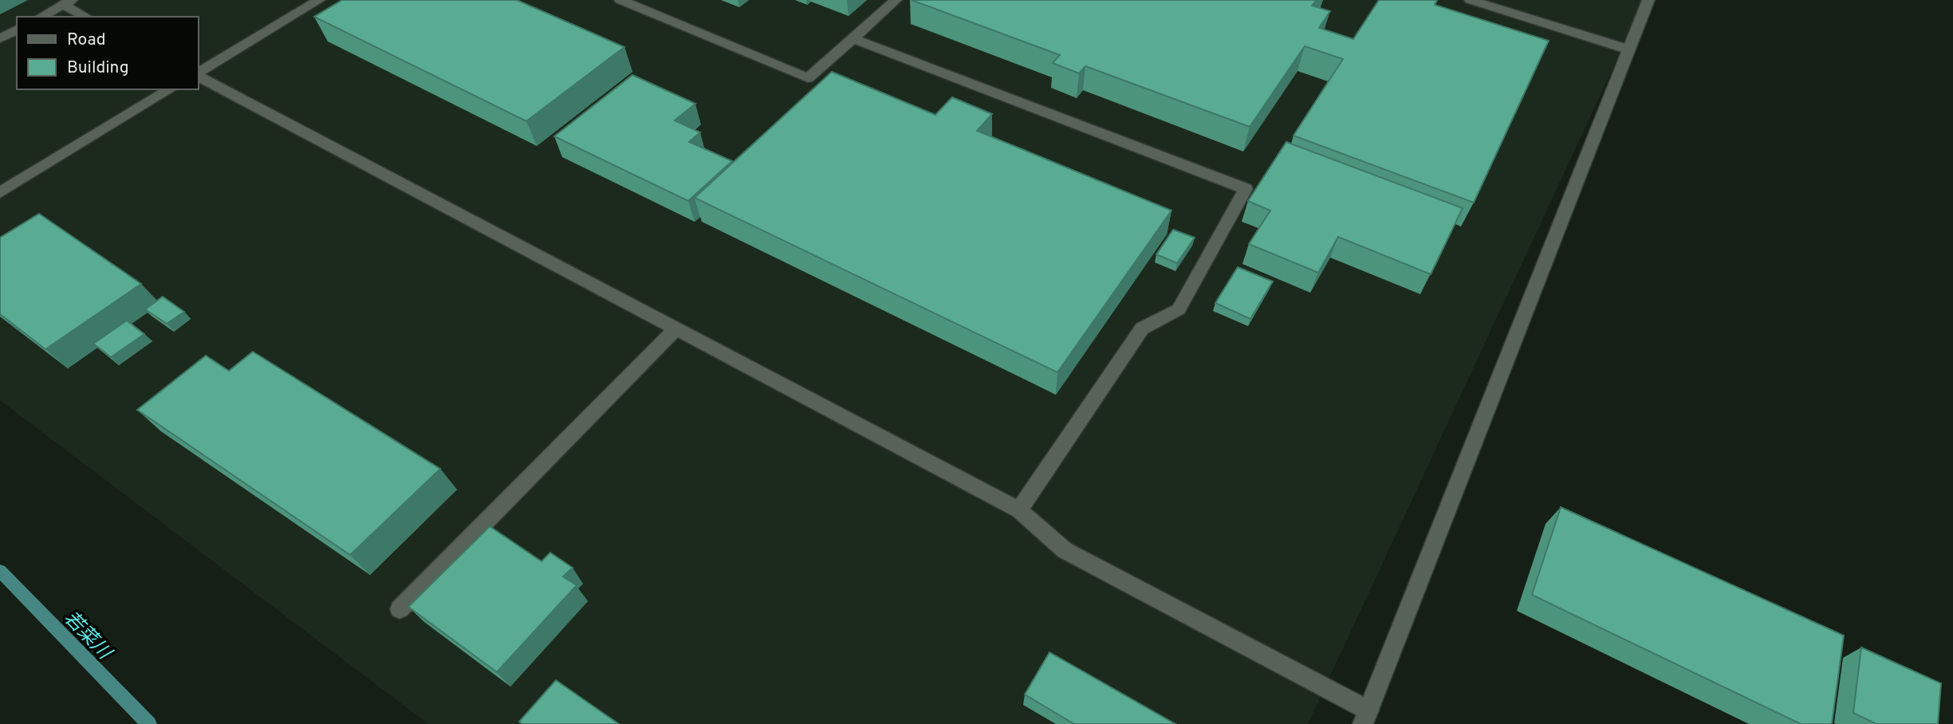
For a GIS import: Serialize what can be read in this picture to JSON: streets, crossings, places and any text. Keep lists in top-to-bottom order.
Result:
{
  "water": ["若菜川"],
  "legend": ["Road", "Building"]
}
